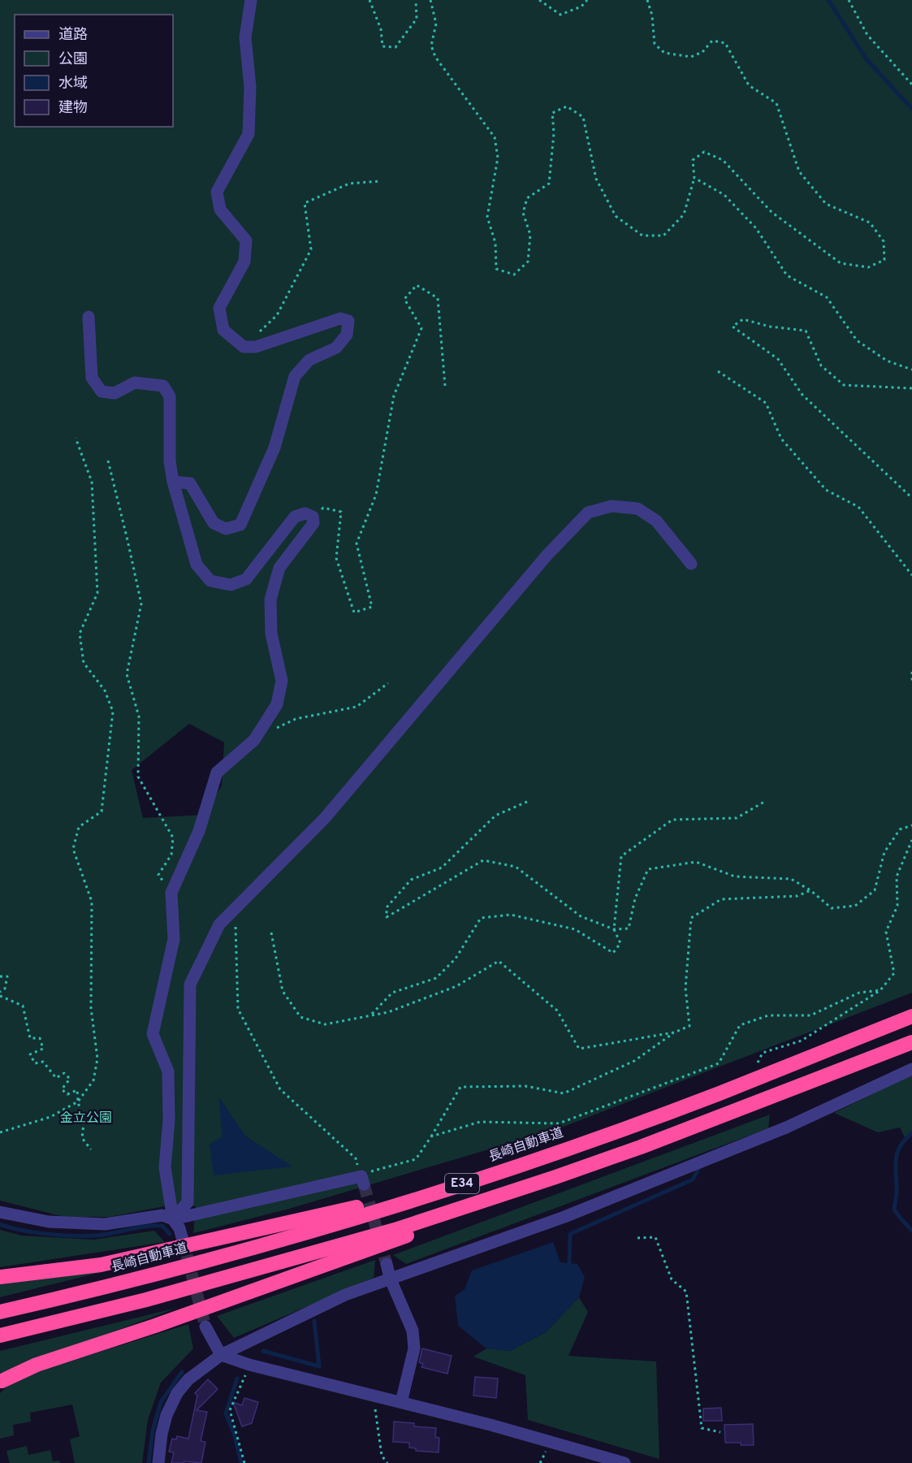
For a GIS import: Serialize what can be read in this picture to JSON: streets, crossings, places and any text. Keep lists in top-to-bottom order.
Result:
{
  "streets": {
    "highway": ["長崎自動車道", "E34"]
  },
  "parks": ["金立公園"],
  "legend": [
    "道路",
    "公園",
    "水域",
    "建物"
  ]
}
